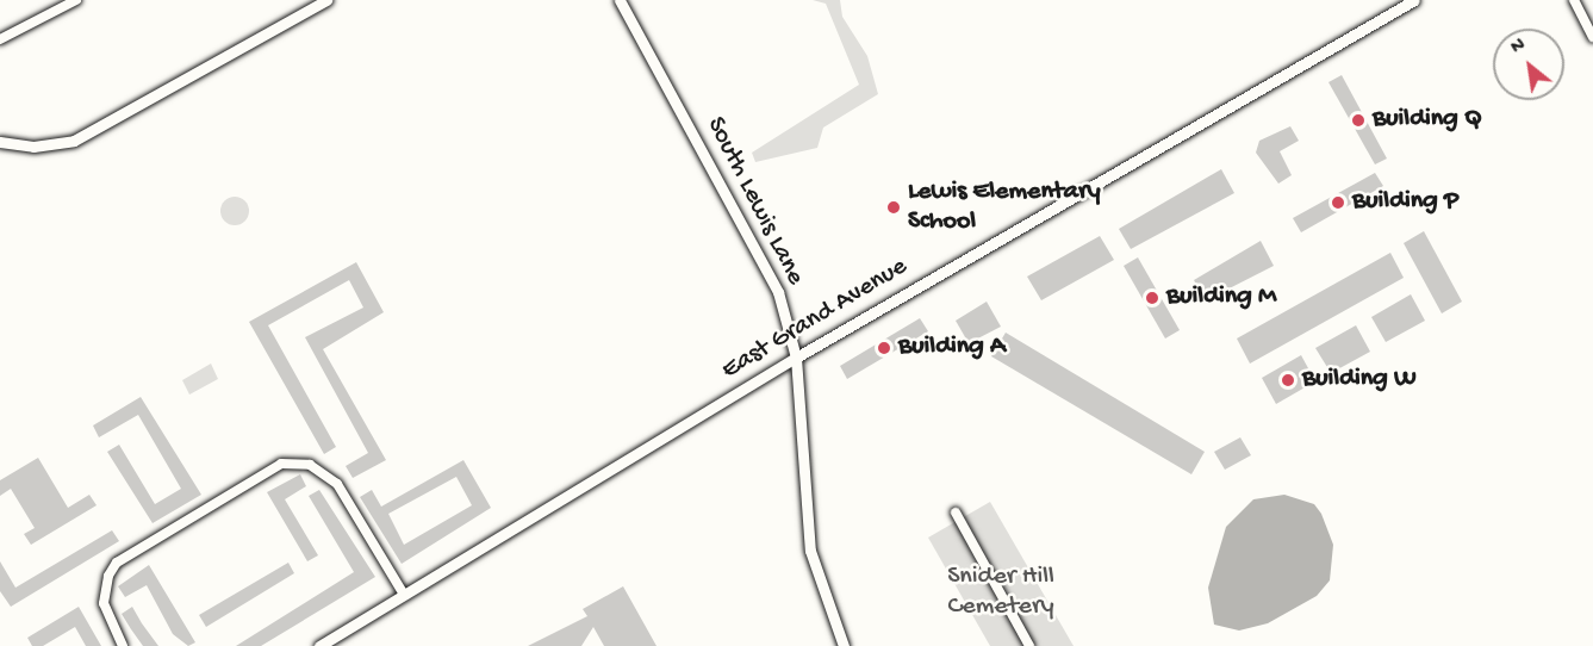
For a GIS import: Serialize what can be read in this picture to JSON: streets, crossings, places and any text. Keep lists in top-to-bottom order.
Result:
{
  "streets": {
    "street": ["South Lewis Lane", "East Grand Avenue"]
  },
  "crossings": [
    ["South Lewis Lane", "East Grand Avenue"]
  ],
  "parks": ["Snider Hill Cemetery"],
  "places": [
    "Building Q",
    "Building P",
    "Lewis Elementary School",
    "Building M",
    "Building A",
    "Building W"
  ],
  "north": "top left"
}
